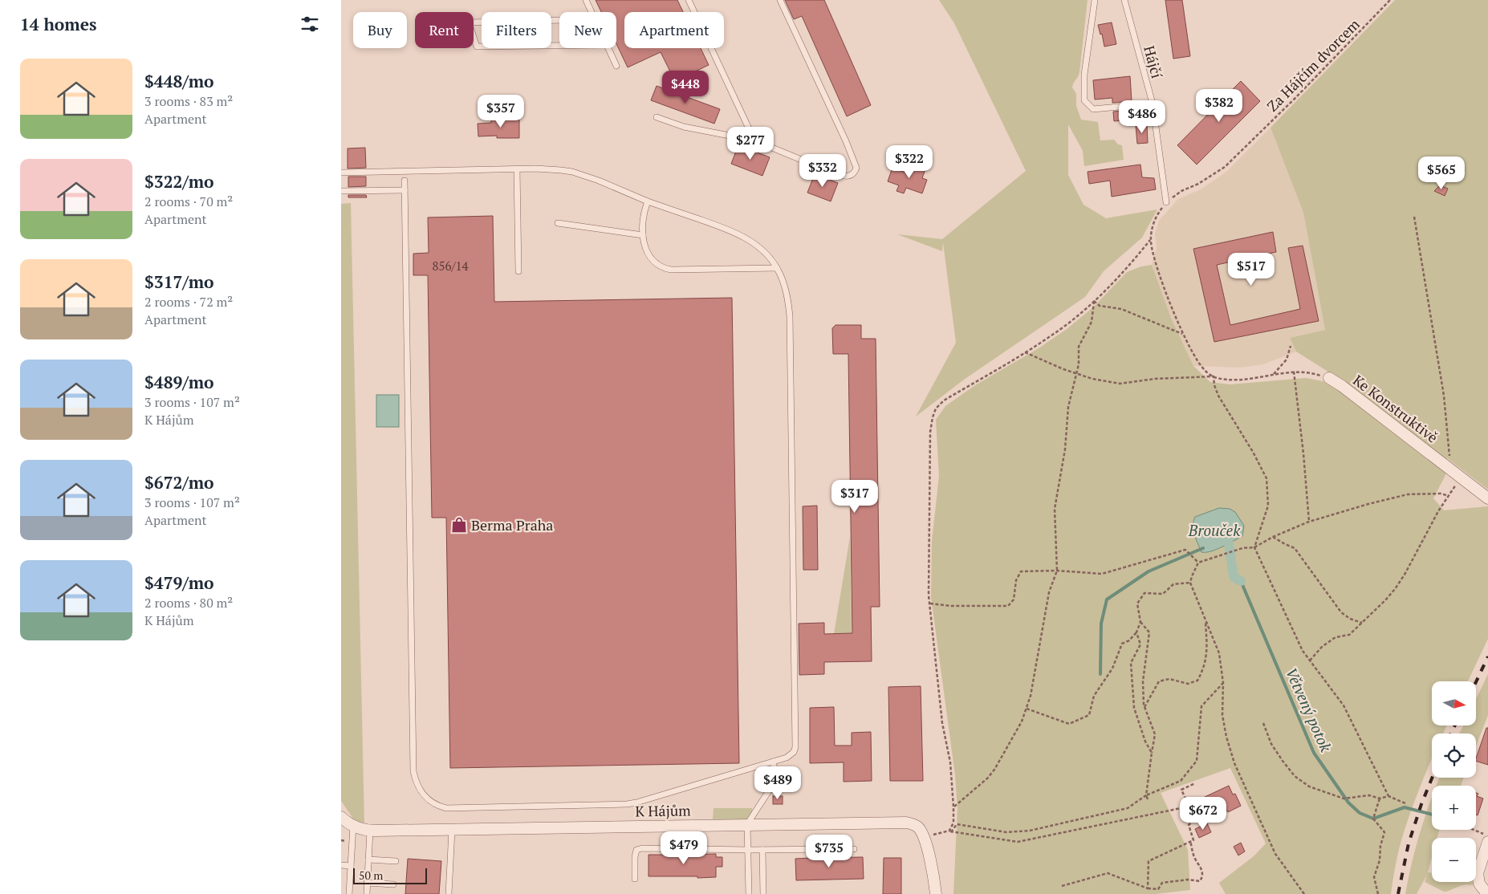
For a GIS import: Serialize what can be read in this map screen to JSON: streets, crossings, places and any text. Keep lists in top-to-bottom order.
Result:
{
  "streets": {
    "street": ["Ke Konstruktivě", "K Hájům"],
    "lane": ["Hájčí"],
    "path": ["Za Hájčím dvorcem"]
  },
  "crossings": [
    ["Hájčí", "Za Hájčím dvorcem"]
  ],
  "water": ["Brouček", "Větvený potok"],
  "places": {
    "shop": ["Berma Praha"]
  },
  "house_numbers": ["856/14"],
  "scale_bar": "50 m",
  "north": "right",
  "page": {
    "heading": "14 homes",
    "chip": [
      "Buy",
      "Rent",
      "Filters",
      "New",
      "Apartment"
    ],
    "list": [
      {
        "name": "$448/mo",
        "note": "3 rooms · 83 m² · Apartment"
      },
      {
        "name": "$322/mo",
        "note": "2 rooms · 70 m² · Apartment"
      },
      {
        "name": "$317/mo",
        "note": "2 rooms · 72 m² · Apartment"
      },
      {
        "name": "$489/mo",
        "note": "3 rooms · 107 m² · K Hájům"
      },
      {
        "name": "$672/mo",
        "note": "3 rooms · 107 m² · Apartment"
      },
      {
        "name": "$479/mo",
        "note": "2 rooms · 80 m² · K Hájům"
      }
    ],
    "price": [
      "$448",
      "$382",
      "$357",
      "$486",
      "$277",
      "$322",
      "$332",
      "$565",
      "$517",
      "$317",
      "$489",
      "$672",
      "$479",
      "$735"
    ],
    "map_buttons": ["+", "−"],
    "scale": "50 m"
  }
}
